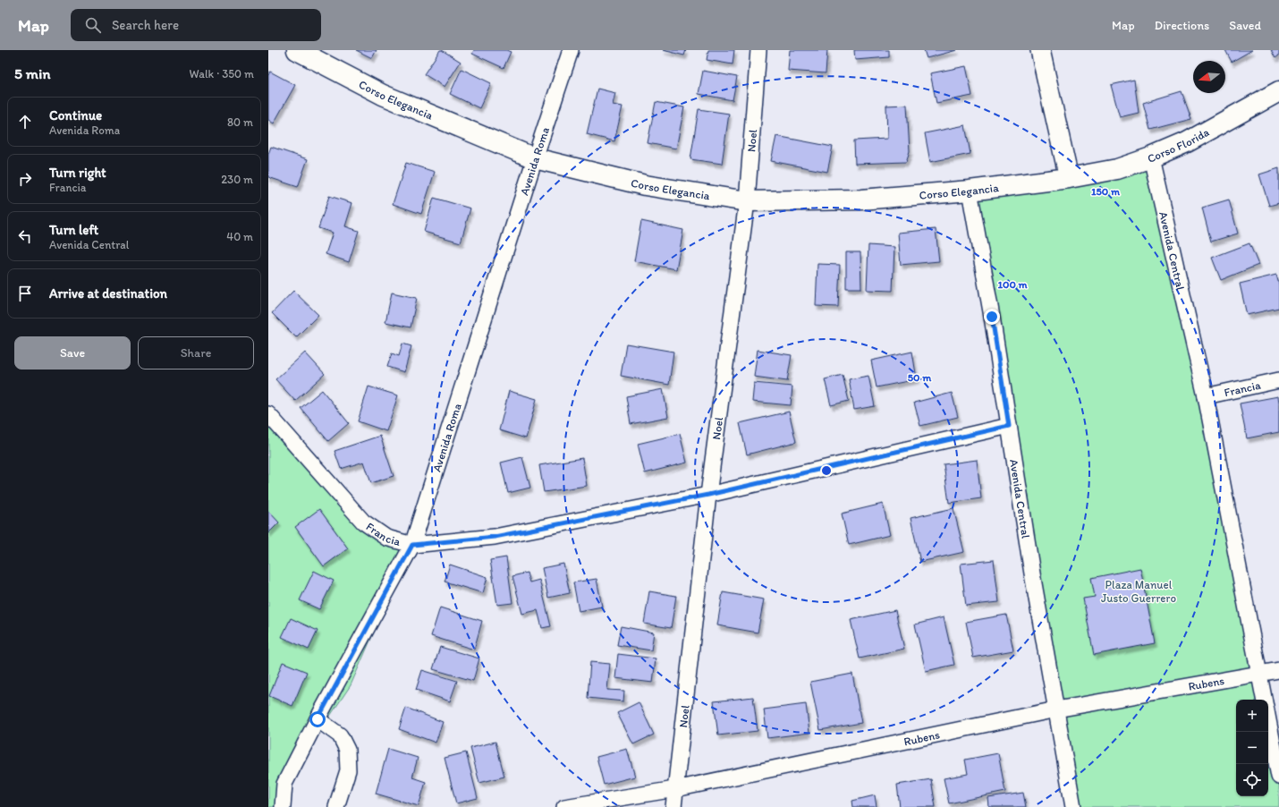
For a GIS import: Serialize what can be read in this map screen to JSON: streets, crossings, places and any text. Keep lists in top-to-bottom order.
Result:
{
  "streets": {
    "main road": ["Corso Elegancia", "Corso Florida"],
    "street": [
      "Noel",
      "Avenida Roma",
      "Avenida Central",
      "Francia",
      "Rubens"
    ]
  },
  "crossings": [
    ["Corso Elegancia", "Noel"],
    ["Corso Elegancia", "Corso Florida"],
    ["Corso Elegancia", "Avenida Roma"],
    ["Corso Elegancia", "Avenida Central"],
    ["Noel", "Francia"],
    ["Noel", "Rubens"],
    ["Corso Florida", "Avenida Central"],
    ["Avenida Roma", "Francia"],
    ["Avenida Central", "Francia"],
    ["Avenida Central", "Rubens"]
  ],
  "parks": ["Plaza Manuel Justo Guerrero"],
  "north": "left",
  "page": {
    "header": "Map",
    "search": "Search here",
    "nav": ["Map", "Directions", "Saved"],
    "heading": ["5 min", "Walk · 350 m"],
    "list": [
      ["Continue", "Avenida Roma", "80 m"],
      ["Turn right", "Francia", "230 m"],
      ["Turn left", "Avenida Central", "40 m"],
      "Arrive at destination"
    ],
    "buttons": ["Save", "Share"],
    "map_buttons": ["+", "−"]
  },
  "rings": ["150 m", "100 m", "50 m"]
}
